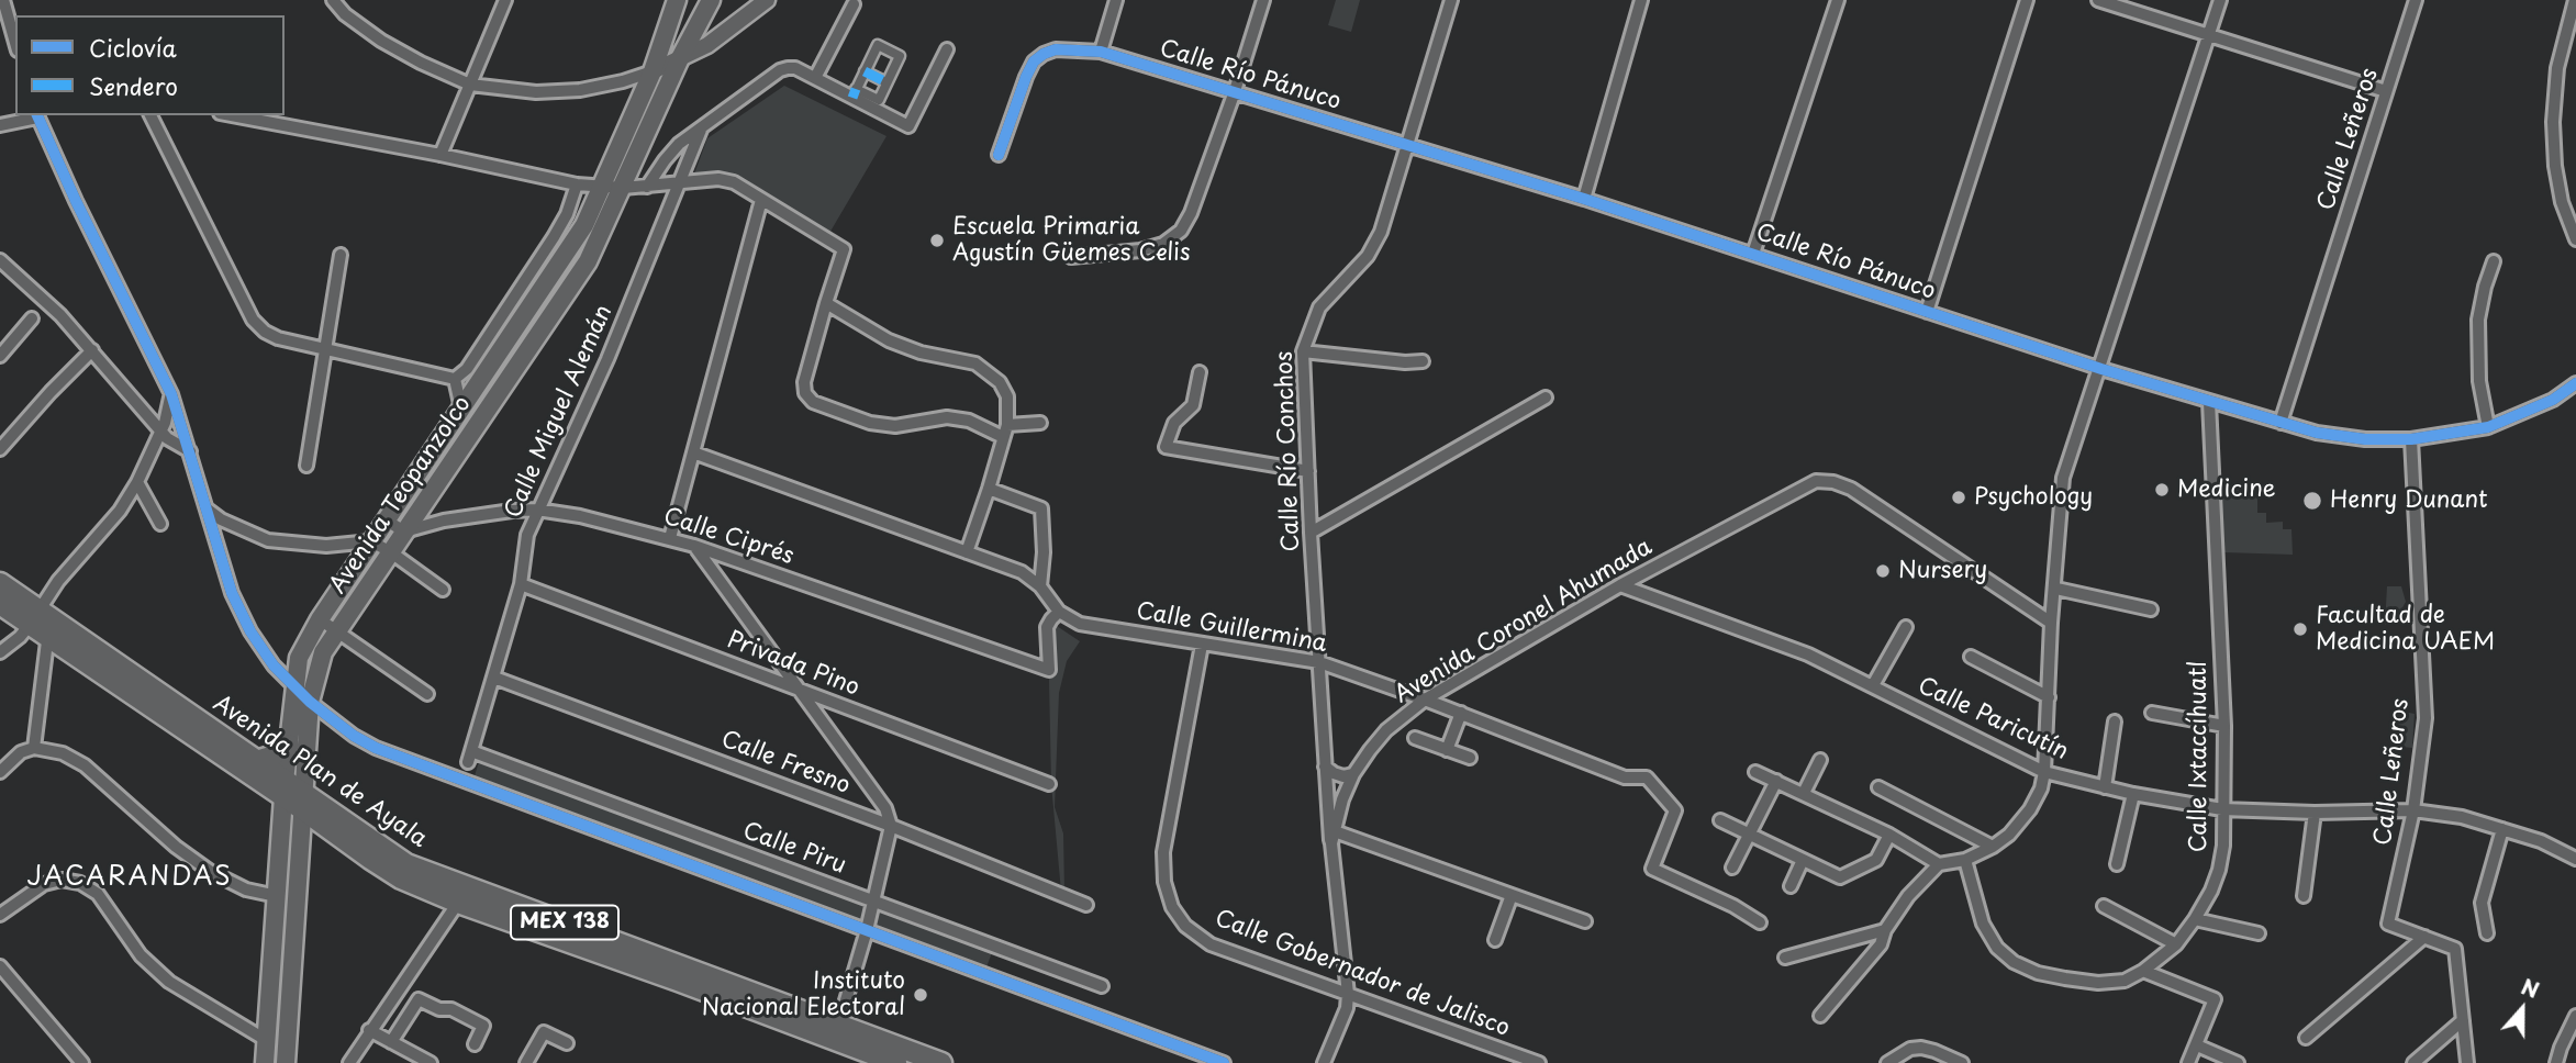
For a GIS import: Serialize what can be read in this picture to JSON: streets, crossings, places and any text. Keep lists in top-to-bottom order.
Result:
{
  "streets": {
    "main road": ["Avenida Teopanzolco", "Avenida Plan de Ayala", "MEX 138"],
    "street": [
      "Calle Río Pánuco",
      "Calle Leñeros",
      "Calle Miguel Alemán",
      "Calle Río Conchos",
      "Calle Ciprés",
      "Avenida Coronel Ahumada",
      "Calle Guillermina",
      "Privada Pino",
      "Calle Paricutín",
      "Calle Ixtaccíhuatl",
      "Calle Fresno",
      "Calle Piru",
      "Calle Gobernador de Jalisco"
    ]
  },
  "crossings": [
    ["Calle Río Pánuco", "Calle Leñeros"],
    ["Calle Río Pánuco", "Calle Río Conchos"],
    ["Calle Río Pánuco", "Calle Ixtaccíhuatl"],
    ["Calle Leñeros", "Calle Paricutín"],
    ["Calle Miguel Alemán", "Calle Ciprés"],
    ["Calle Miguel Alemán", "Privada Pino"],
    ["Calle Miguel Alemán", "Calle Fresno"],
    ["Calle Miguel Alemán", "Calle Piru"],
    ["Calle Río Conchos", "Avenida Coronel Ahumada"],
    ["Calle Río Conchos", "Calle Guillermina"],
    ["Avenida Teopanzolco", "Calle Ciprés"],
    ["Avenida Teopanzolco", "Avenida Plan de Ayala"],
    ["Calle Ciprés", "Calle Guillermina"],
    ["Avenida Coronel Ahumada", "Calle Guillermina"],
    ["Avenida Coronel Ahumada", "Calle Paricutín"],
    ["Avenida Coronel Ahumada", "Calle Gobernador de Jalisco"],
    ["Calle Guillermina", "Calle Gobernador de Jalisco"],
    ["Calle Paricutín", "Calle Ixtaccíhuatl"]
  ],
  "districts": ["JACARANDAS"],
  "places": [
    "Escuela Primaria Agustín Güemes Celis",
    "Medicine",
    "Psychology",
    "Henry Dunant",
    "Nursery",
    "Facultad de Medicina UAEM",
    "Instituto Nacional Electoral"
  ],
  "legend": ["Ciclovía", "Sendero"],
  "north": "top"
}
